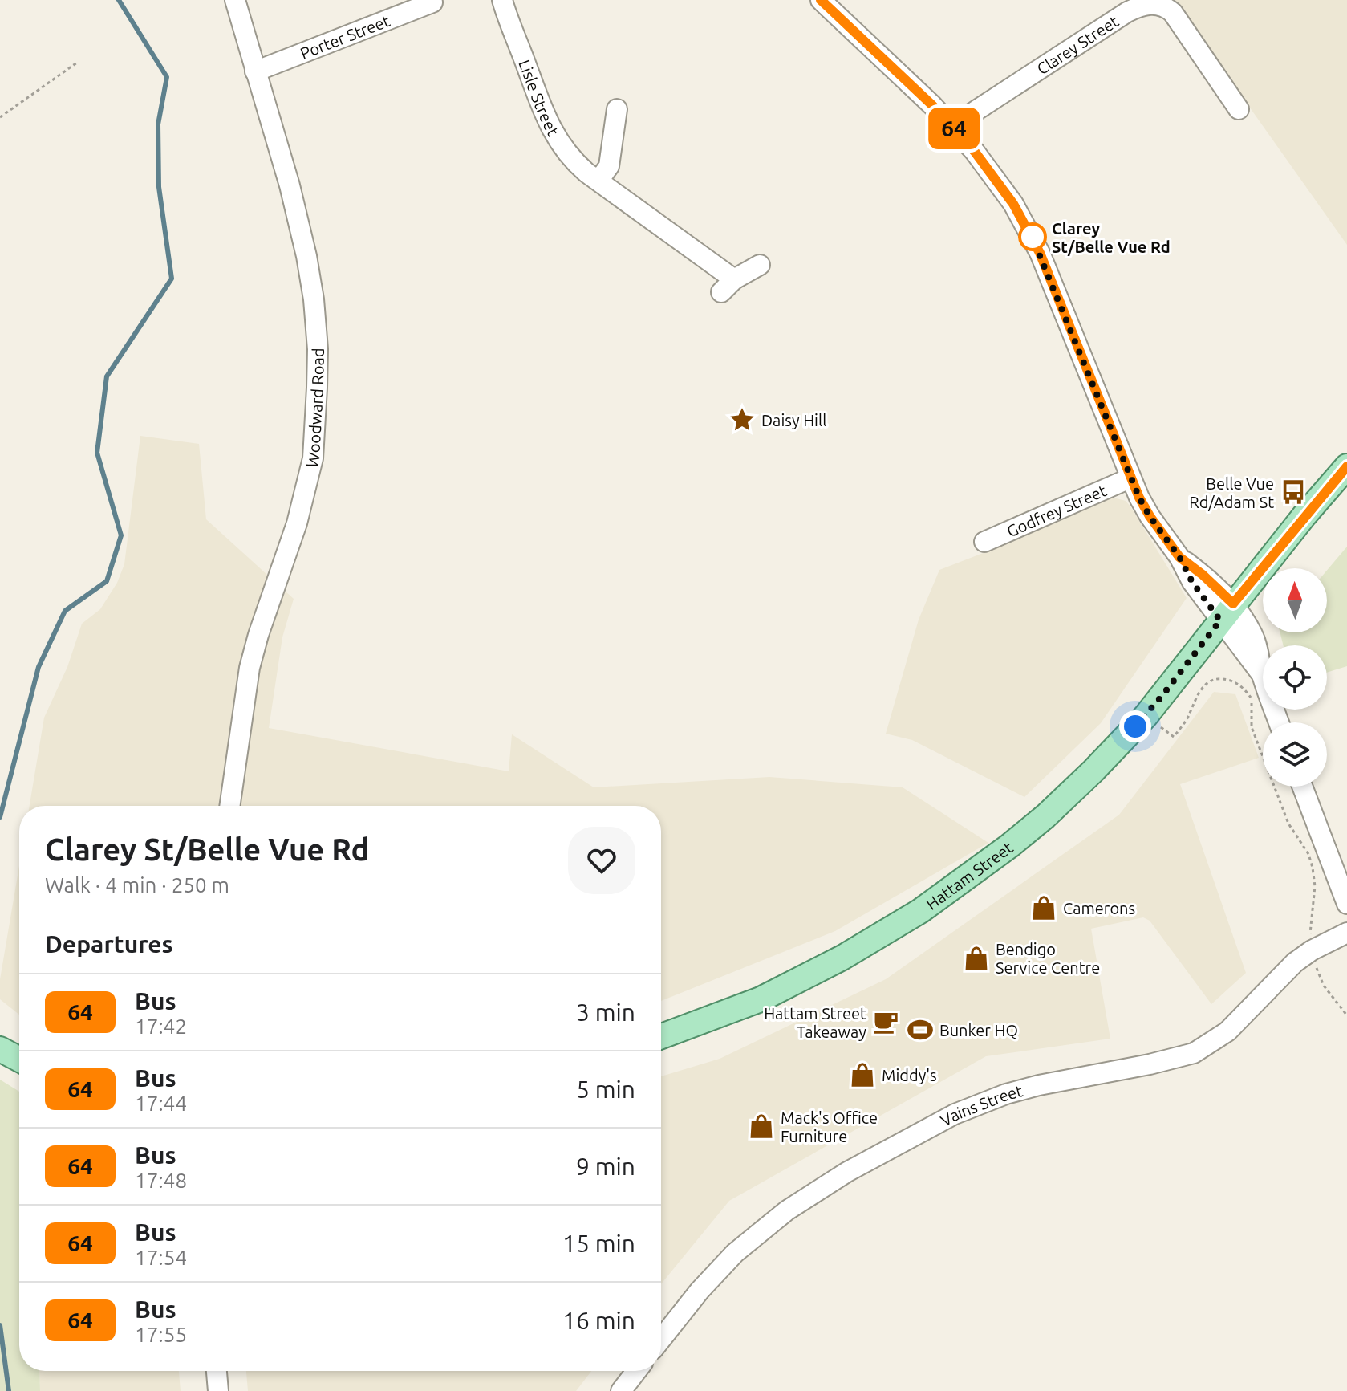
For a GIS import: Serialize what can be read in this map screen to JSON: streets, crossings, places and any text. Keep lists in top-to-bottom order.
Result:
{
  "streets": {
    "main road": ["Hattam Street"],
    "street": [
      "Porter Street",
      "Clarey Street",
      "Lisle Street",
      "Woodward Road",
      "Godfrey Street",
      "Vains Street"
    ]
  },
  "crossings": [
    ["Porter Street", "Woodward Road"]
  ],
  "places": {
    "other": ["Clarey St/Belle Vue Rd"],
    "place": ["Daisy Hill"],
    "bus stop": ["Belle Vue Rd/Adam St"],
    "shop": [
      "Camerons",
      "Bendigo Service Centre",
      "Middy's",
      "Mack's Office Furniture"
    ],
    "cafe": ["Hattam Street Takeaway"],
    "sports": ["Bunker HQ"]
  },
  "lines": ["bus line 64"],
  "north": "top",
  "page": {
    "on_map": "64",
    "heading": [
      ["Clarey St/Belle Vue Rd", "Walk · 4 min · 250 m"],
      "Departures"
    ],
    "list": [
      {
        "mark": "64",
        "name": "Bus",
        "note": "17:42",
        "value": "3 min"
      },
      {
        "mark": "64",
        "name": "Bus",
        "note": "17:44",
        "value": "5 min"
      },
      {
        "mark": "64",
        "name": "Bus",
        "note": "17:48",
        "value": "9 min"
      },
      {
        "mark": "64",
        "name": "Bus",
        "note": "17:54",
        "value": "15 min"
      },
      {
        "mark": "64",
        "name": "Bus",
        "note": "17:55",
        "value": "16 min"
      }
    ]
  }
}
